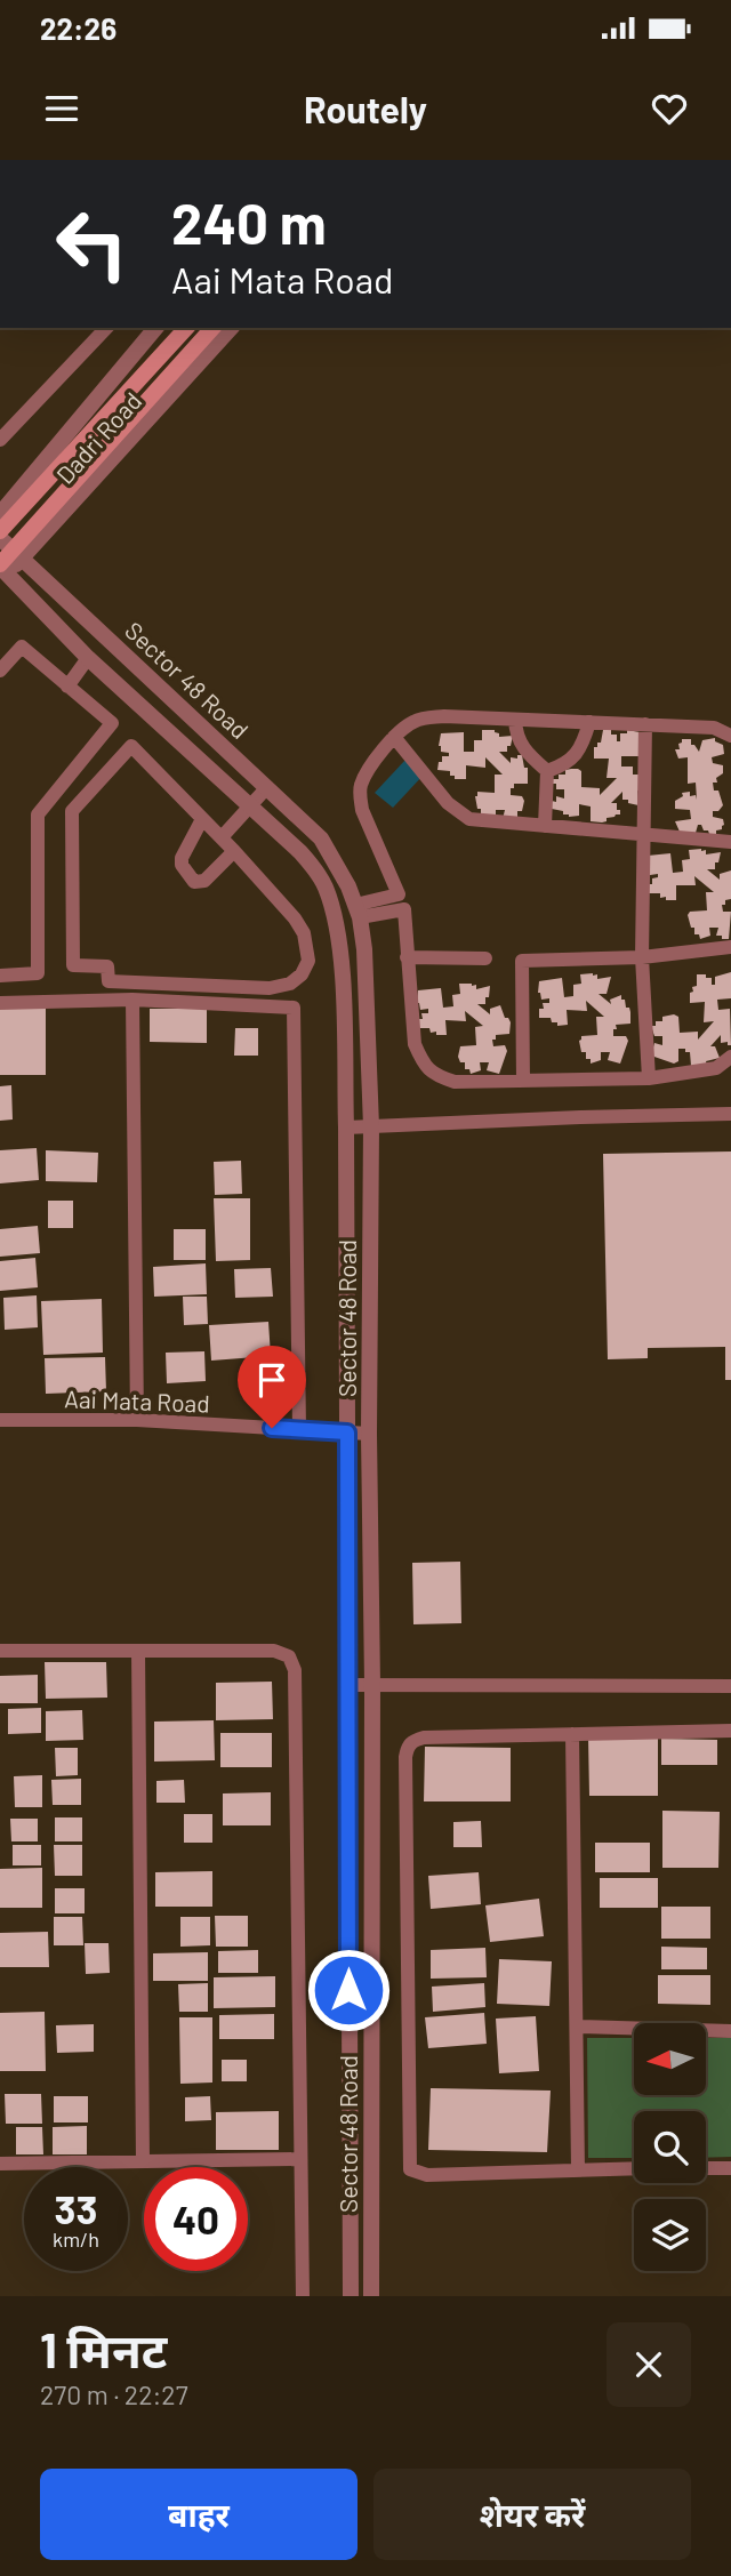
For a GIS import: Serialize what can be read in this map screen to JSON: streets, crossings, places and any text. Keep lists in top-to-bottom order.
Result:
{
  "streets": {
    "street": ["Dadri Road", "Sector 48 Road", "Aai Mata Road"]
  },
  "crossings": [
    ["Dadri Road", "Sector 48 Road"],
    ["Sector 48 Road", "Aai Mata Road"]
  ],
  "north": "left",
  "page": {
    "status": "22:26",
    "header": "Routely",
    "turn": ["240 m", "Aai Mata Road"],
    "speed": "33 km/h",
    "limit": "40",
    "heading": ["1 मिनट", "270 m · 22:27"],
    "buttons": ["बाहर", "शेयर करें"]
  }
}
